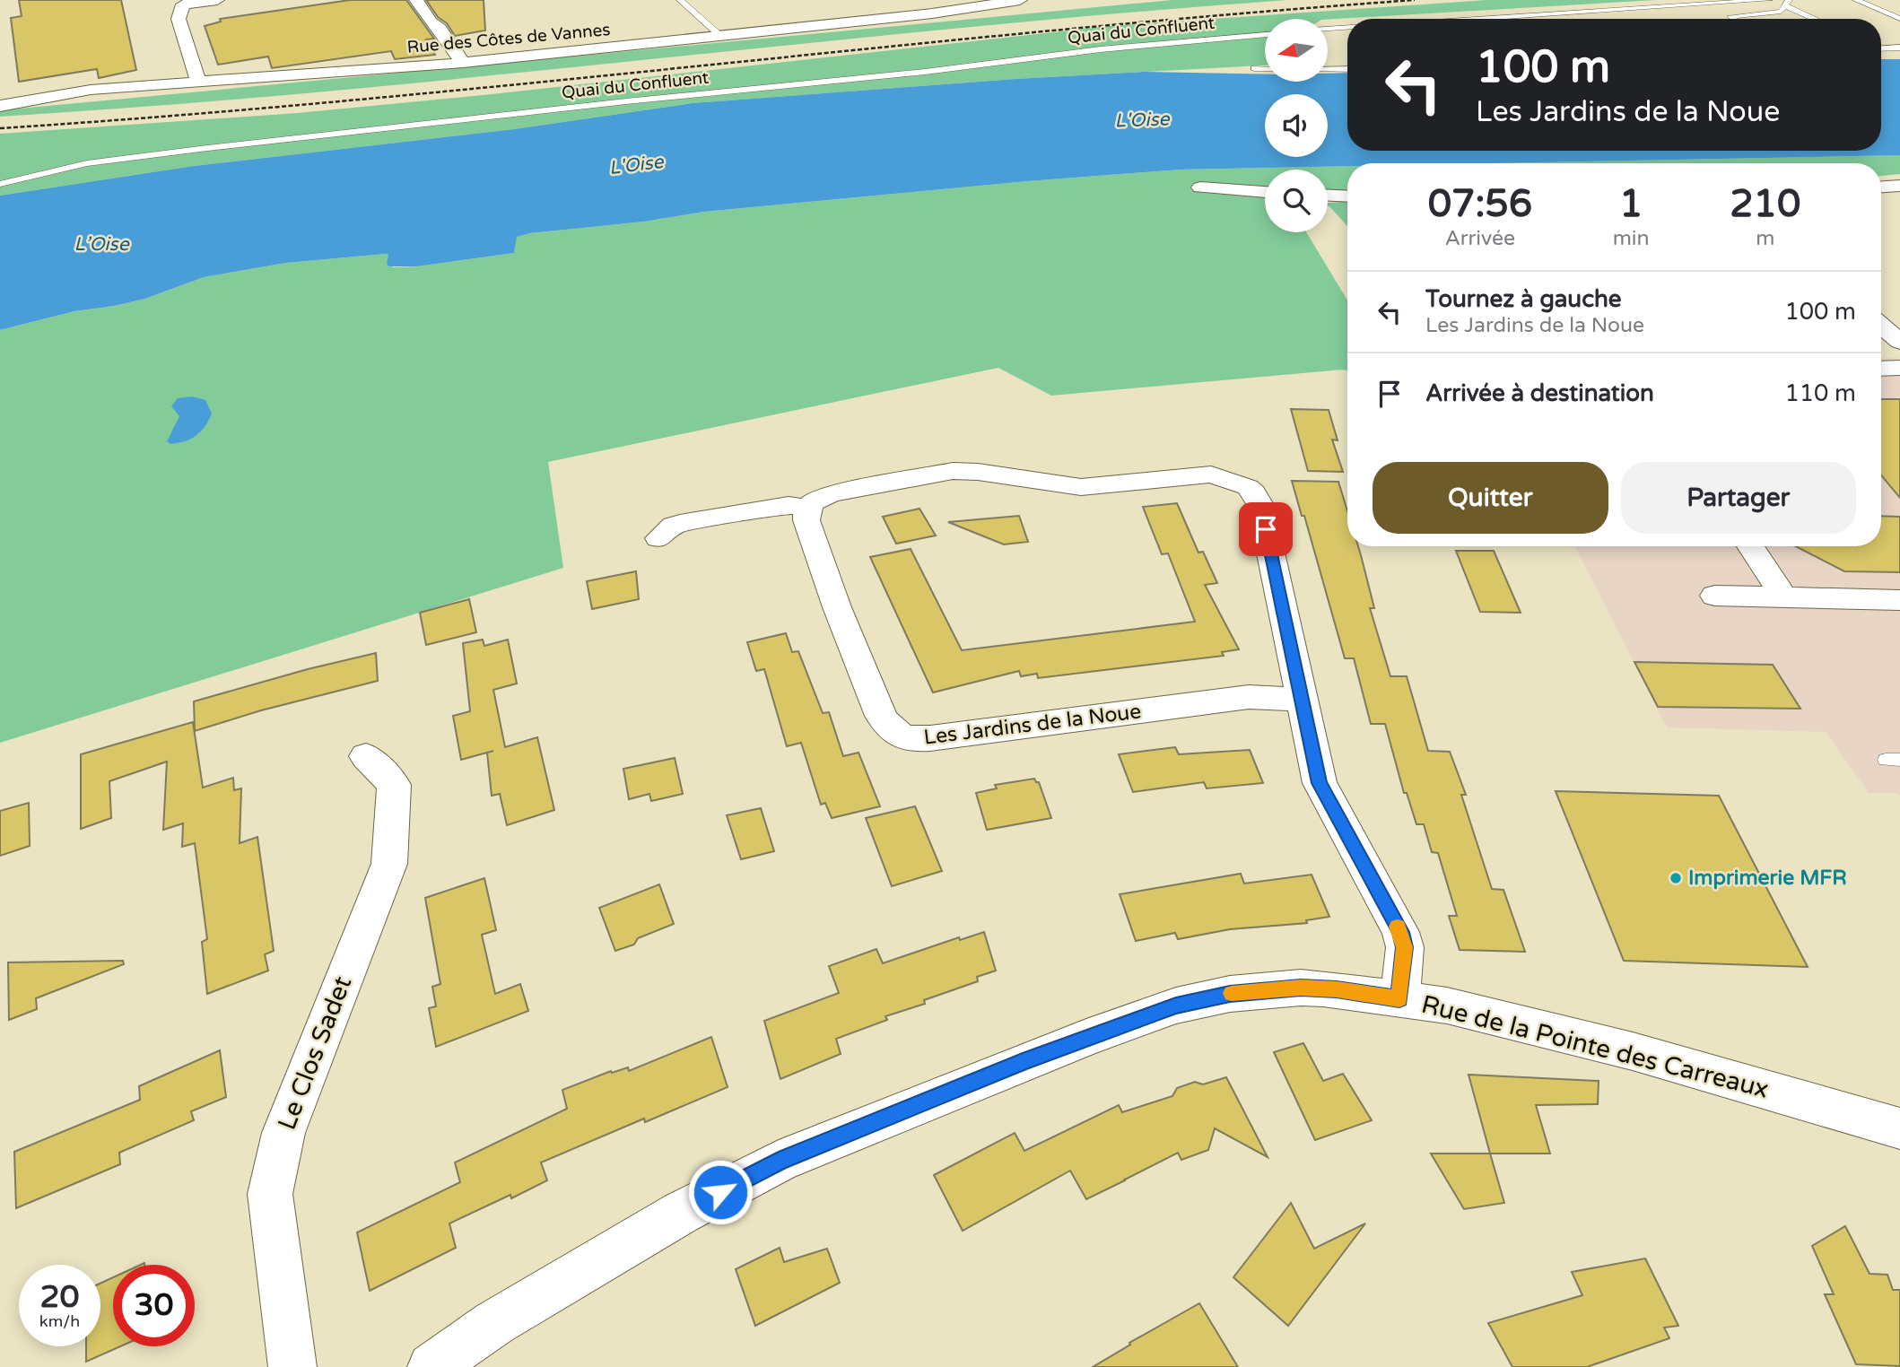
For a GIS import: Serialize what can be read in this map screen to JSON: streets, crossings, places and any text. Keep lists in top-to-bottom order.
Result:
{
  "streets": {
    "street": [
      "Rue des Côtes de Vannes",
      "Les Jardins de la Noue",
      "Rue de la Pointe des Carreaux",
      "Le Clos Sadet"
    ],
    "lane": ["Quai du Confluent"]
  },
  "water": ["L'Oise", "L’Oise"],
  "places": ["Imprimerie MFR"],
  "north": "left",
  "page": {
    "turn": ["100 m", "Les Jardins de la Noue"],
    "eta": [
      "07:56",
      "Arrivée",
      "1",
      "min",
      "210",
      "m"
    ],
    "list": [
      {
        "name": "Tournez à gauche",
        "note": "Les Jardins de la Noue",
        "value": "100 m"
      },
      {
        "name": "Arrivée à destination",
        "value": "110 m"
      }
    ],
    "buttons": ["Quitter", "Partager"],
    "speed": "20 km/h",
    "limit": "30"
  }
}
